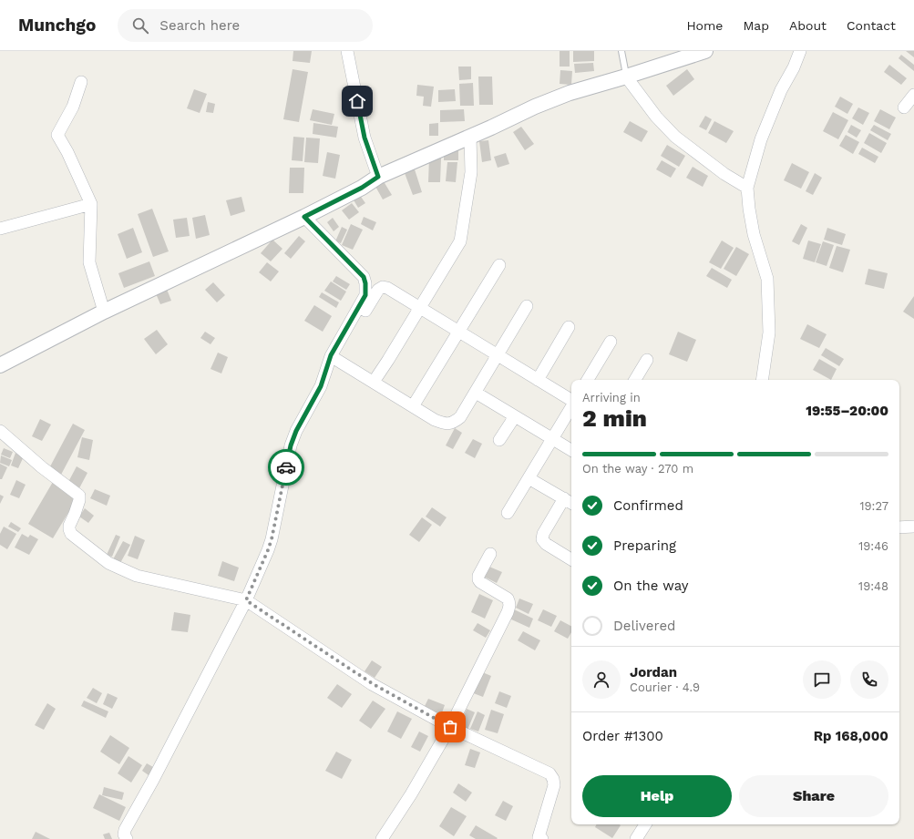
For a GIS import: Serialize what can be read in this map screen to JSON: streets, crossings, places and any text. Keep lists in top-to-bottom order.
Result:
{
  "page": {
    "header": "Munchgo",
    "search": "Search here",
    "nav": [
      "Home",
      "Map",
      "About",
      "Contact"
    ],
    "heading": ["2 min", "Arriving in", "19:55–20:00"],
    "panel": [
      "Jordan",
      "Courier · 4.9",
      "Order #1300",
      "Rp 168,000"
    ],
    "bar": "On the way · 270 m",
    "list": [
      ["Confirmed", "19:27"],
      ["Preparing", "19:46"],
      ["On the way", "19:48"],
      "Delivered"
    ],
    "buttons": ["Help", "Share"]
  }
}
